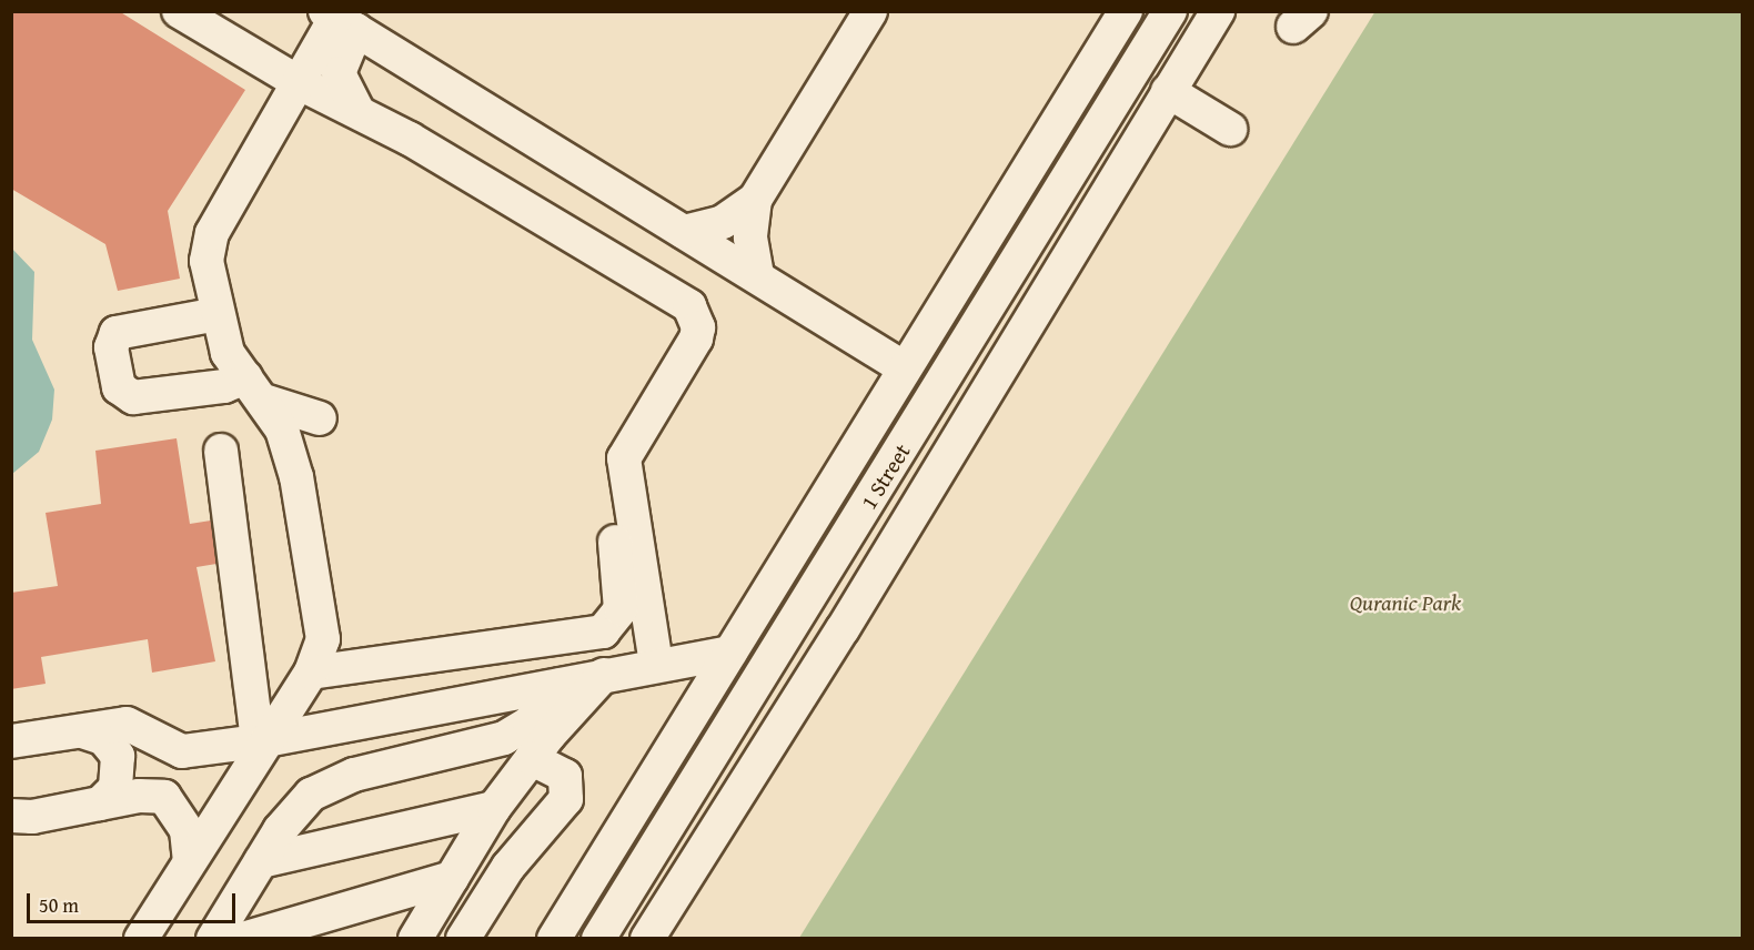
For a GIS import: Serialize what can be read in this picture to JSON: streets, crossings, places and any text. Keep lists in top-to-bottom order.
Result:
{
  "streets": {
    "street": ["1 Street"]
  },
  "parks": ["Quranic Park"],
  "scale_bar": "50 m"
}
